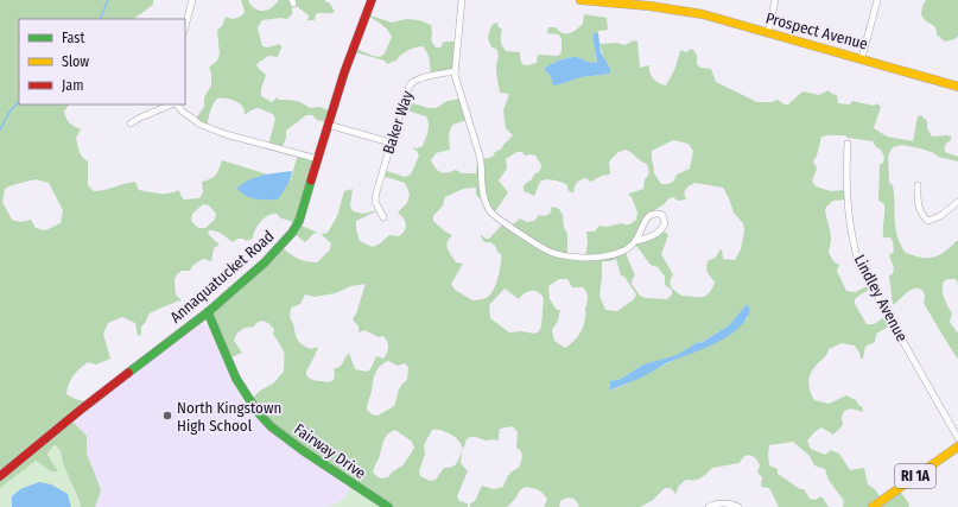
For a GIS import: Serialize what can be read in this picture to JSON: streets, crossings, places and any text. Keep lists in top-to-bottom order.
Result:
{
  "streets": {
    "street": [
      "Prospect Avenue",
      "Baker Way",
      "Annaquatucket Road",
      "Lindley Avenue",
      "Fairway Drive",
      "RI 1A"
    ]
  },
  "crossings": [
    ["Annaquatucket Road", "Fairway Drive"]
  ],
  "places": ["North Kingstown High School"],
  "legend": ["Fast", "Slow", "Jam"]
}
